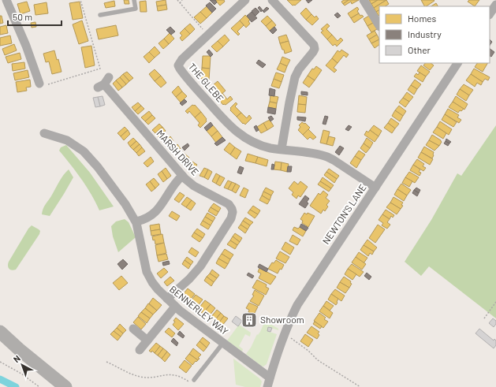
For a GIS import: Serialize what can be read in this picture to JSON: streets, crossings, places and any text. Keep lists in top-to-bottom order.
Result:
{
  "streets": {
    "street": [
      "THE GLEBE",
      "MARSH DRIVE",
      "NEWTON'S LANE",
      "BENNERLEY WAY"
    ]
  },
  "crossings": [
    ["THE GLEBE", "NEWTON'S LANE"],
    ["MARSH DRIVE", "BENNERLEY WAY"],
    ["NEWTON'S LANE", "BENNERLEY WAY"]
  ],
  "places": {
    "building": ["Showroom"]
  },
  "legend": ["Homes", "Industry", "Other"],
  "scale_bar": "50 m",
  "north": "top left"
}
